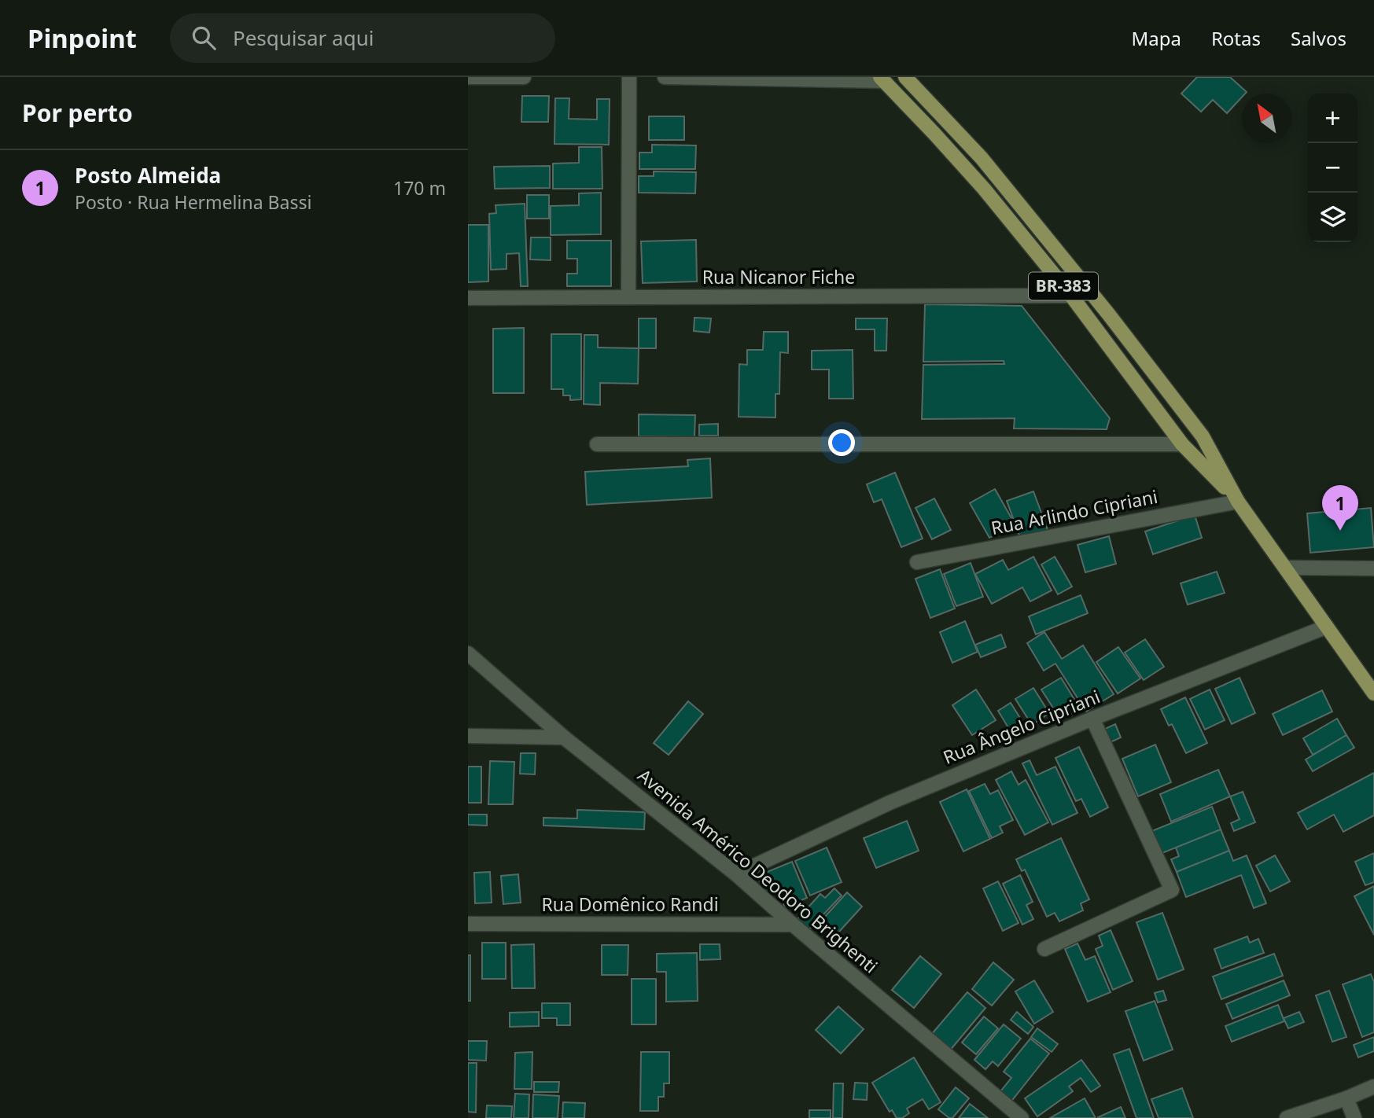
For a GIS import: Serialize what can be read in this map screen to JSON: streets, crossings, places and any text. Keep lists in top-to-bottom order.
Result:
{
  "streets": {
    "main road": ["BR-383"],
    "street": [
      "Rua Nicanor Fiche",
      "Rua Arlindo Cipriani",
      "Rua Ângelo Cipriani",
      "Avenida Américo Deodoro Brighenti",
      "Rua Domênico Randi"
    ]
  },
  "crossings": [
    ["Rua Nicanor Fiche", "BR-383"],
    ["BR-383", "Rua Arlindo Cipriani"],
    ["BR-383", "Rua Ângelo Cipriani"],
    ["Rua Ângelo Cipriani", "Avenida Américo Deodoro Brighenti"],
    ["Avenida Américo Deodoro Brighenti", "Rua Domênico Randi"]
  ],
  "north": "top left",
  "page": {
    "header": "Pinpoint",
    "search": "Pesquisar aqui",
    "nav": ["Mapa", "Rotas", "Salvos"],
    "heading": "Por perto",
    "map_buttons": ["+", "−"],
    "list": [
      {
        "mark": "1",
        "name": "Posto Almeida",
        "note": "Posto · Rua Hermelina Bassi",
        "value": "170 m"
      }
    ],
    "pins": "1"
  }
}
